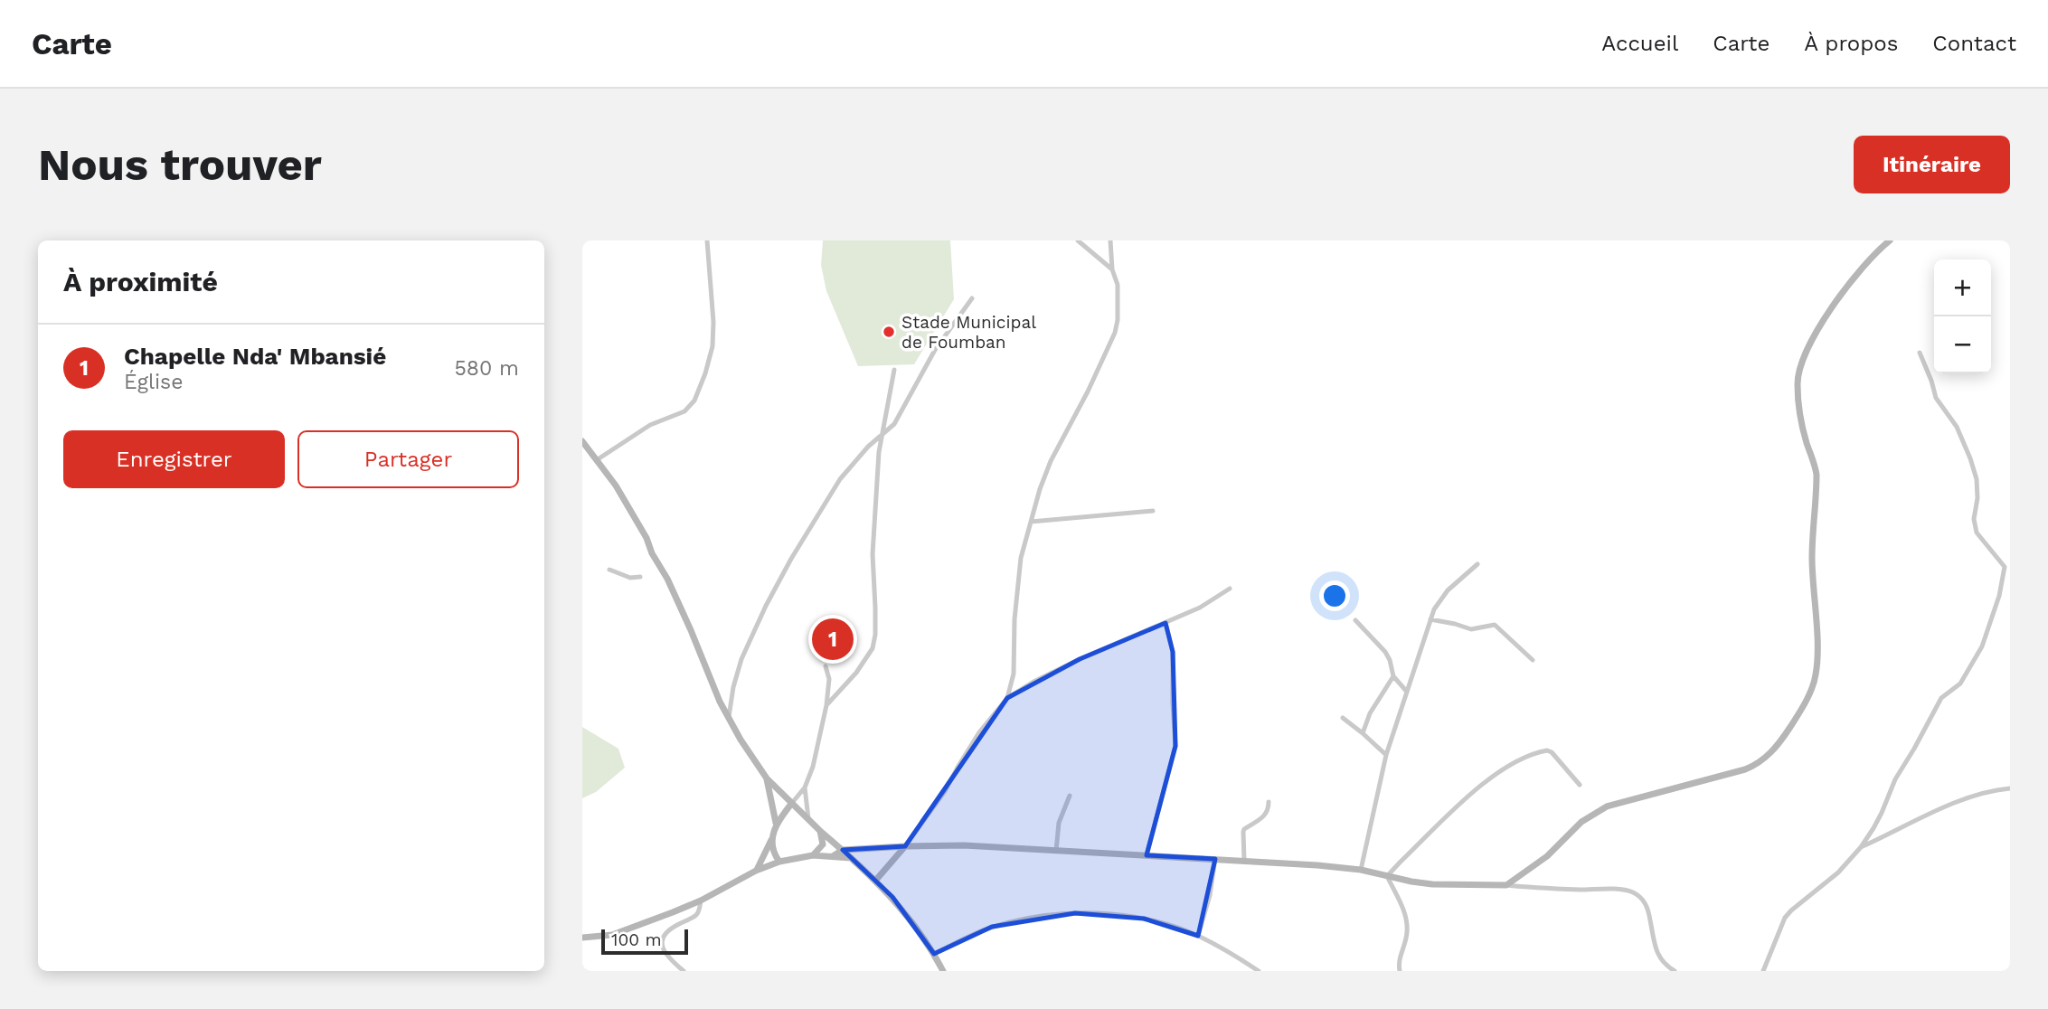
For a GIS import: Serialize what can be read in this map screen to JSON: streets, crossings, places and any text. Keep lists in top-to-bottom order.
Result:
{
  "places": ["Stade Municipal de Foumban"],
  "scale_bar": "100 m",
  "page": {
    "header": "Carte",
    "nav": [
      "Accueil",
      "Carte",
      "À propos",
      "Contact"
    ],
    "buttons": [
      "Itinéraire",
      ["Enregistrer", "Partager"]
    ],
    "title": "Nous trouver",
    "heading": "À proximité",
    "map_buttons": ["+", "−"],
    "list": [
      {
        "mark": "1",
        "name": "Chapelle Nda' Mbansié",
        "note": "Église",
        "value": "580 m"
      }
    ],
    "pins": "1",
    "scale": "100 m"
  }
}
